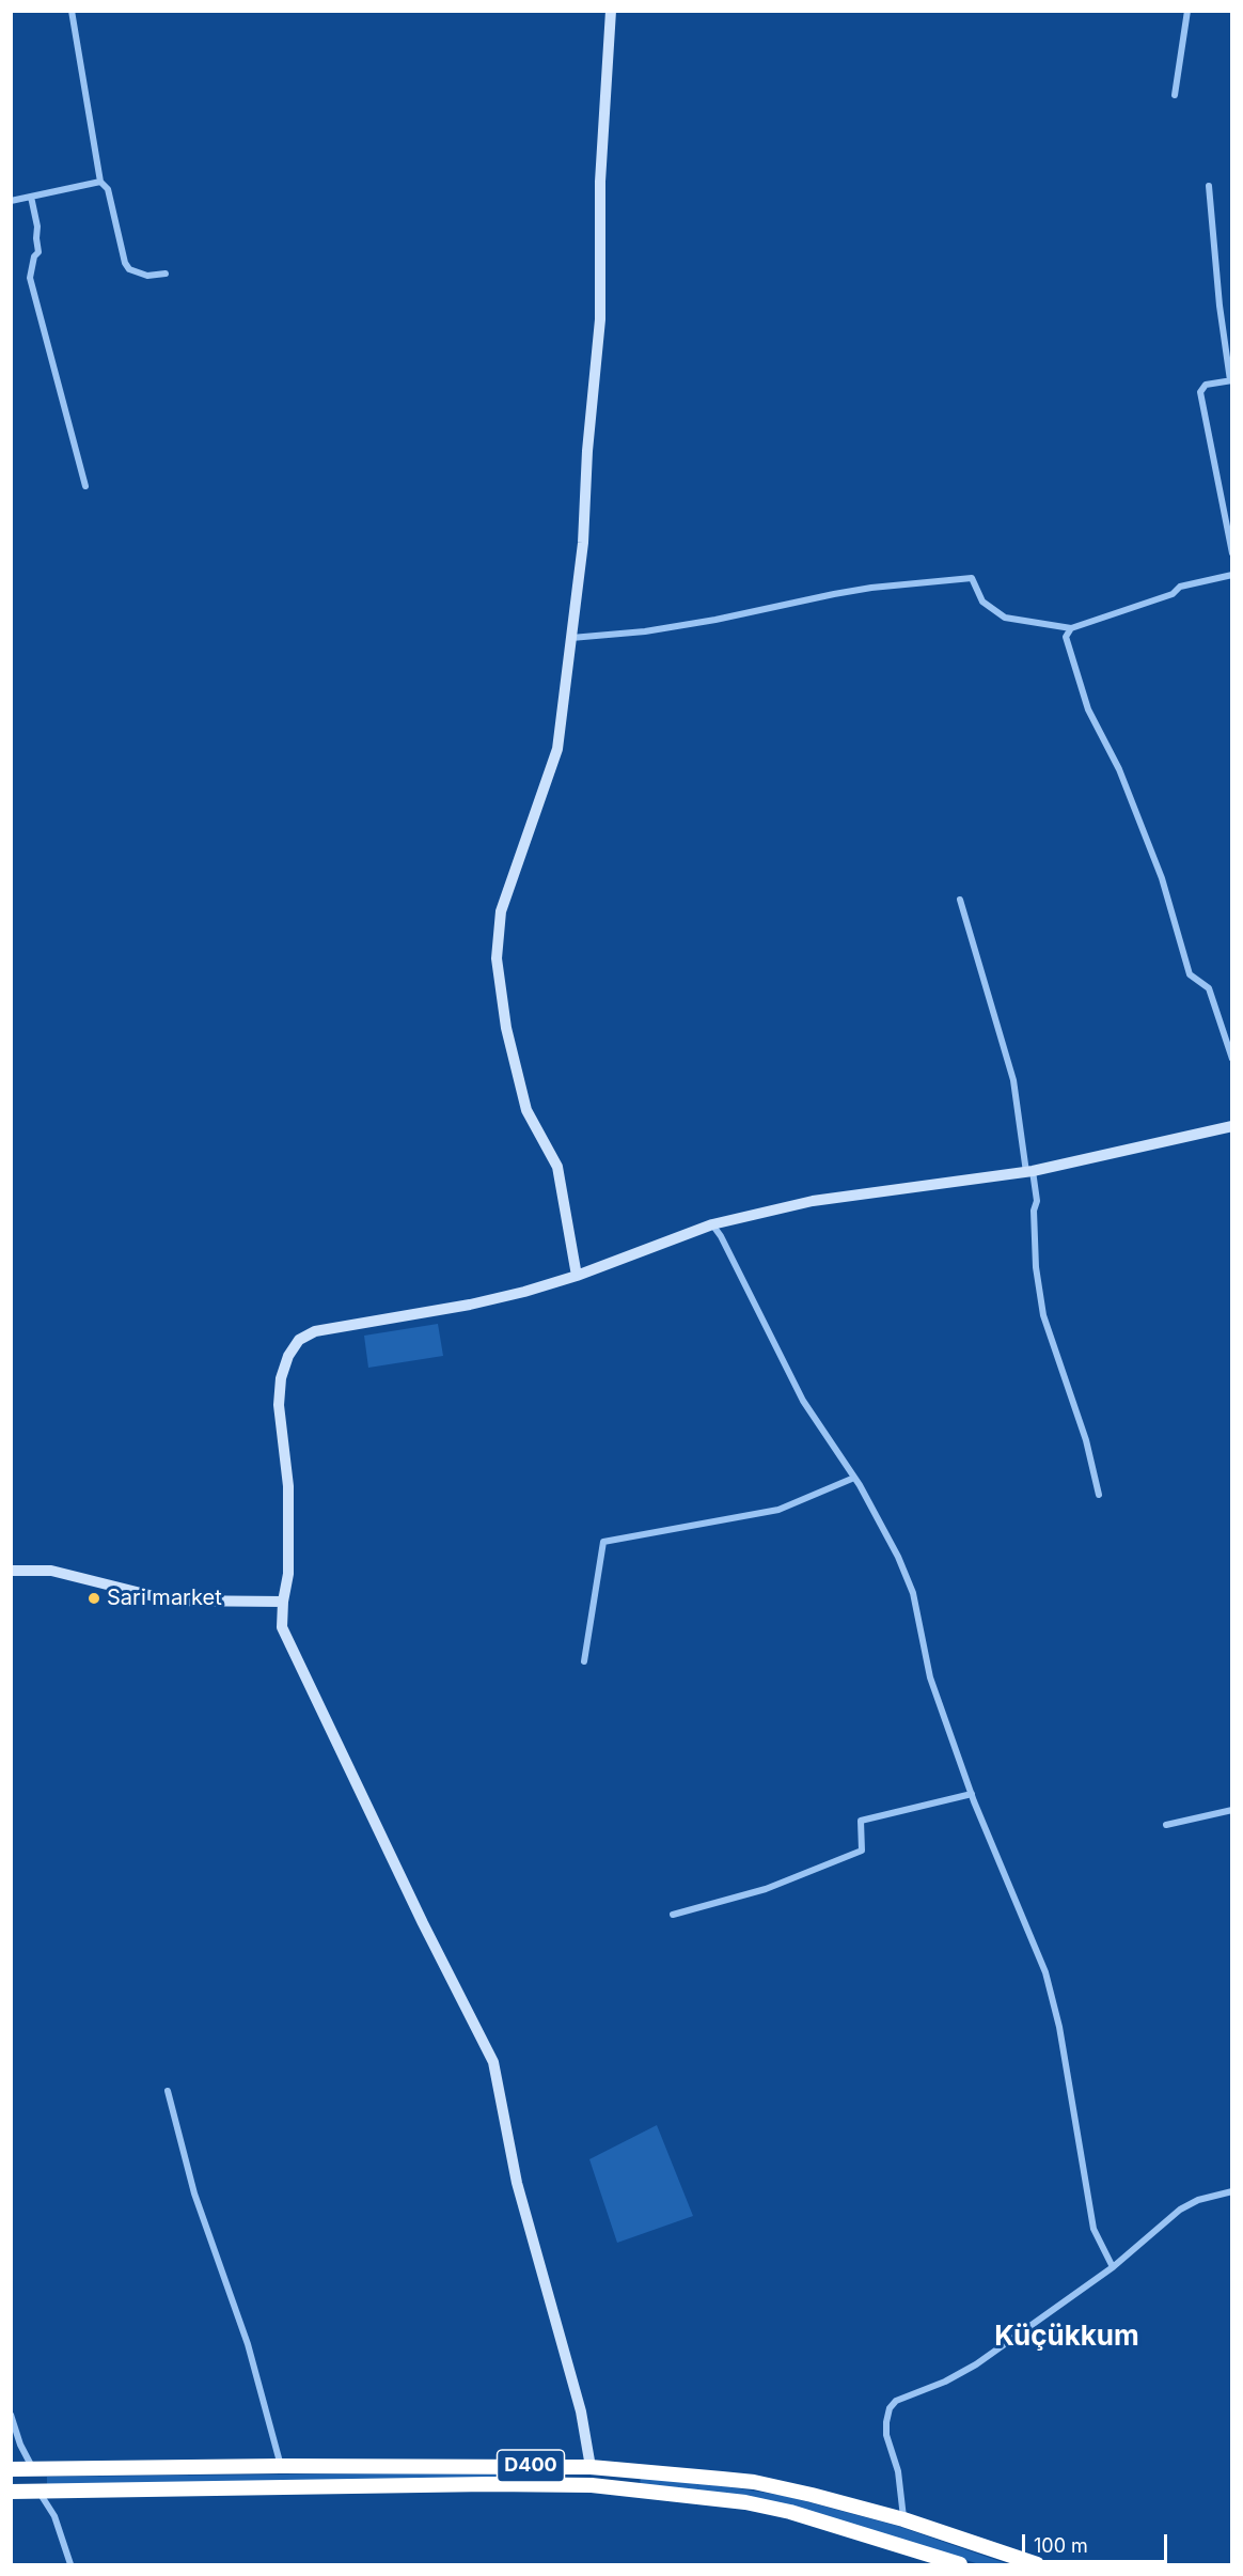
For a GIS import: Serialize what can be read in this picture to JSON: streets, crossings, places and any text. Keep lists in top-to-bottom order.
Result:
{
  "streets": {
    "highway": ["D400"]
  },
  "districts": ["Küçükkum"],
  "places": ["Sari market"],
  "scale_bar": "100 m"
}
